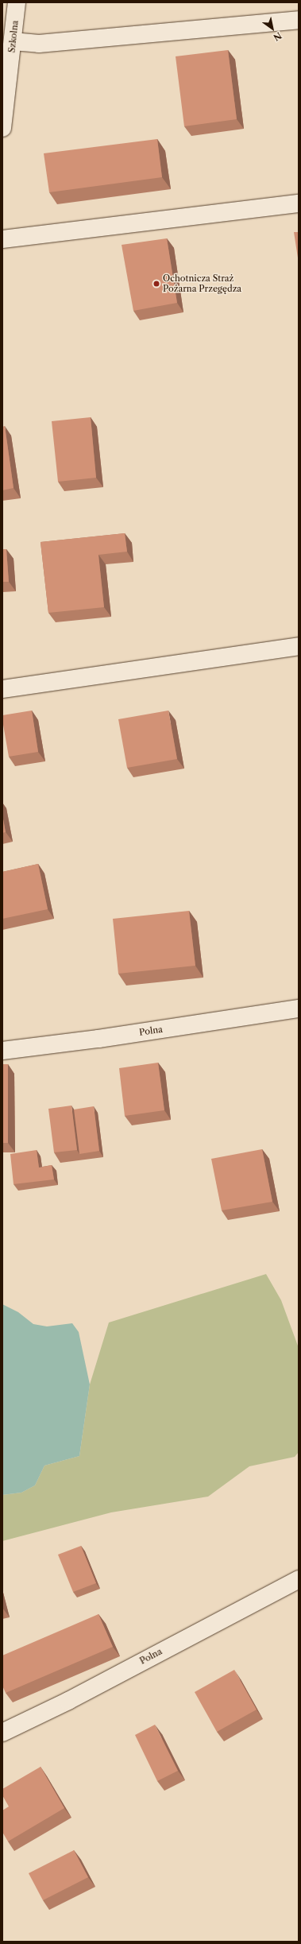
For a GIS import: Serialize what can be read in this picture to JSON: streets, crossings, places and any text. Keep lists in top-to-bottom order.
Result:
{
  "streets": {
    "street": ["Szkolna", "Polna"]
  },
  "places": ["Ochotnicza Straż Pożarna Przegędza"],
  "north": "bottom right"
}
